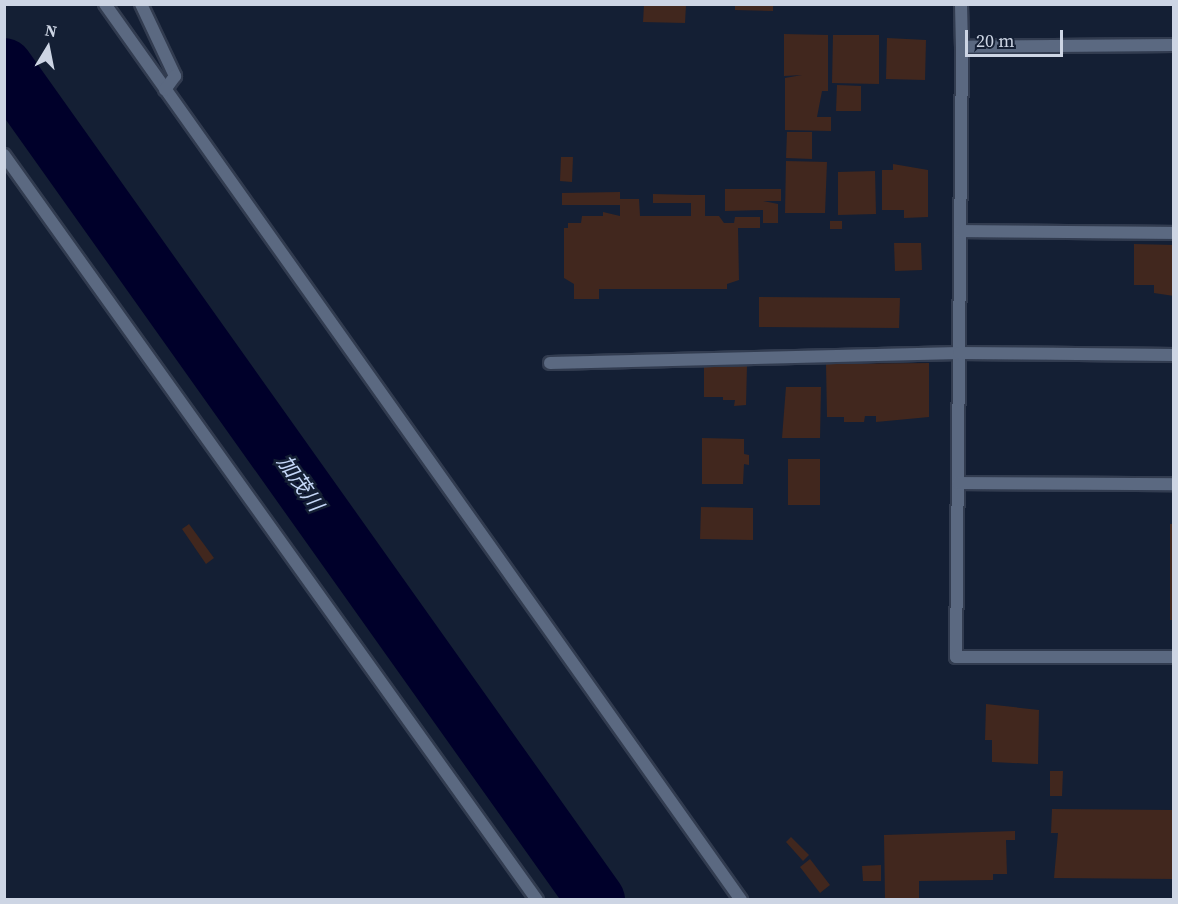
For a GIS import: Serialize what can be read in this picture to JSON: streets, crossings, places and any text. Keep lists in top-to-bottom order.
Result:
{
  "water": ["加茂川"],
  "scale_bar": "20 m",
  "north": "top"
}
